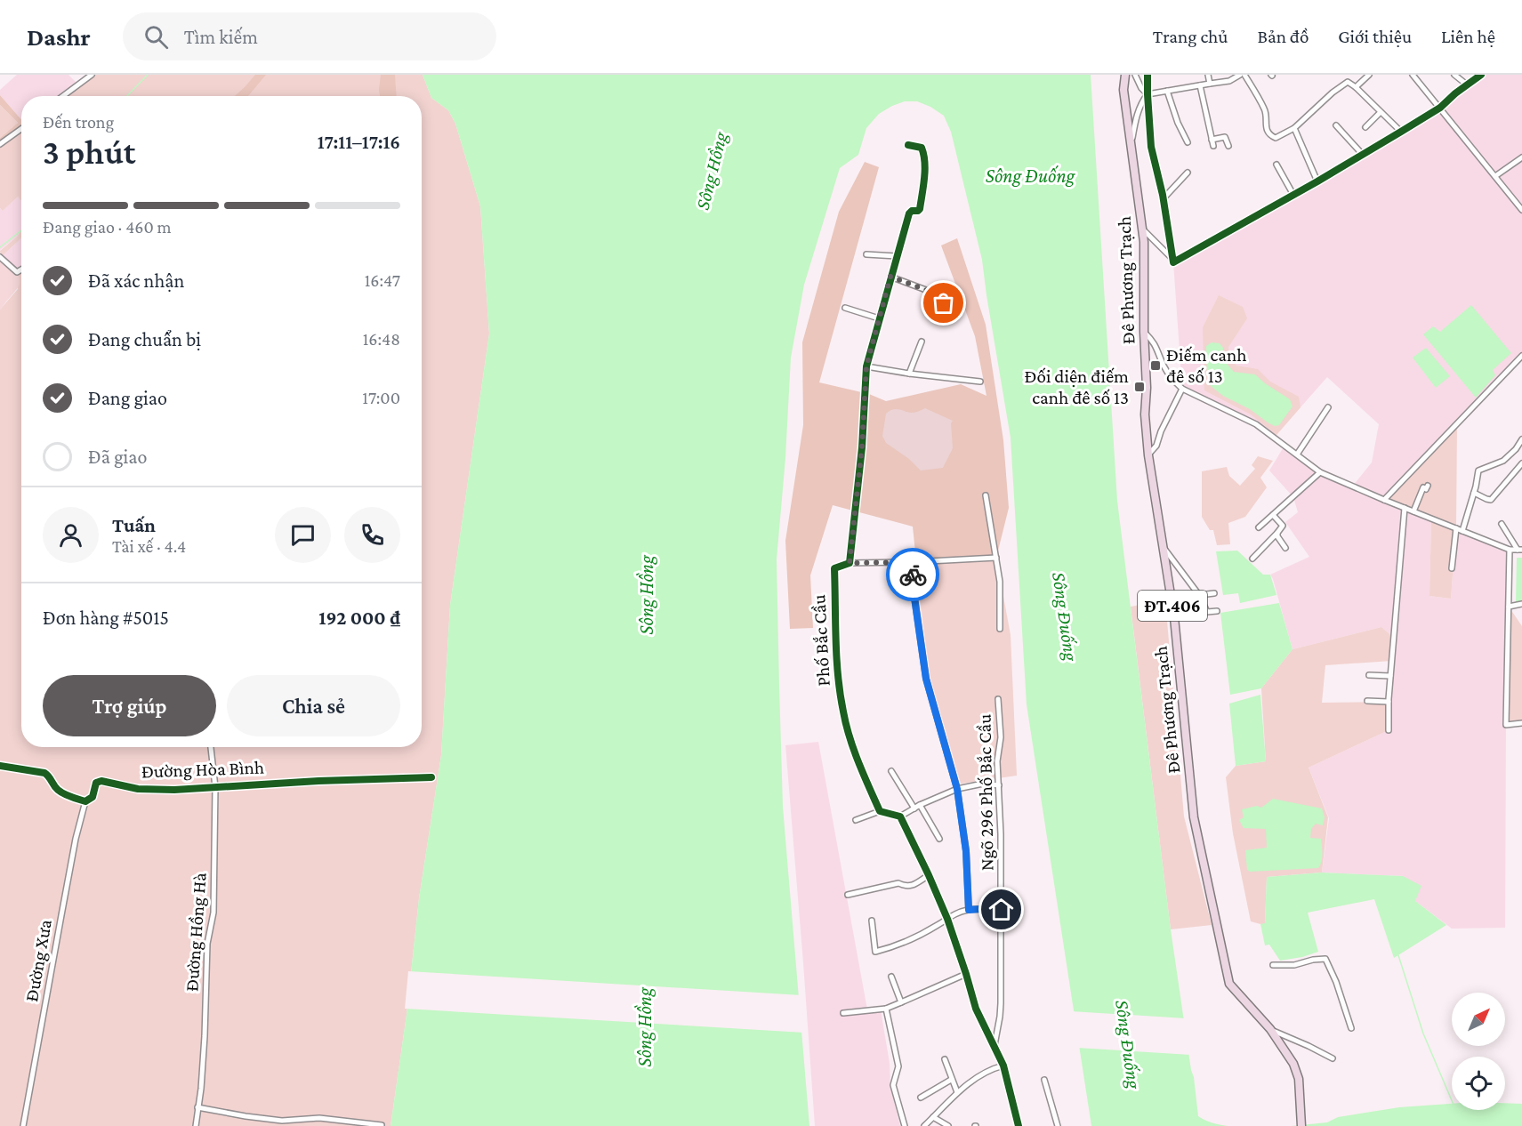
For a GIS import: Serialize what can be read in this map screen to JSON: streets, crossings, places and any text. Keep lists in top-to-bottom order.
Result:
{
  "streets": {
    "main road": ["Đê Phương Trạch", "ĐT.406"],
    "street": [
      "Phố Bắc Cầu",
      "Đường Hòa Bình",
      "Ngõ 296 Phố Bắc Cầu",
      "Đường Hồng Hà",
      "Đường Xưa"
    ]
  },
  "crossings": [
    ["Đường Hòa Bình", "Đường Hồng Hà"],
    ["Đường Hòa Bình", "Đường Xưa"]
  ],
  "water": ["Sông Hồng", "Sông Đuống"],
  "places": {
    "transit": ["Điếm canh đê số 13", "Đối diện điếm canh đê số 13"]
  },
  "north": "top right",
  "page": {
    "header": "Dashr",
    "search": "Tìm kiếm",
    "nav": [
      "Trang chủ",
      "Bản đồ",
      "Giới thiệu",
      "Liên hệ"
    ],
    "heading": ["3 phút", "Đến trong", "17:11–17:16"],
    "panel": [
      "Tuấn",
      "Tài xế · 4.4",
      "Đơn hàng #5015",
      "192 000 ₫"
    ],
    "bar": "Đang giao · 460 m",
    "list": [
      ["Đã xác nhận", "16:47"],
      ["Đang chuẩn bị", "16:48"],
      ["Đang giao", "17:00"],
      "Đã giao"
    ],
    "buttons": ["Trợ giúp", "Chia sẻ"]
  }
}
